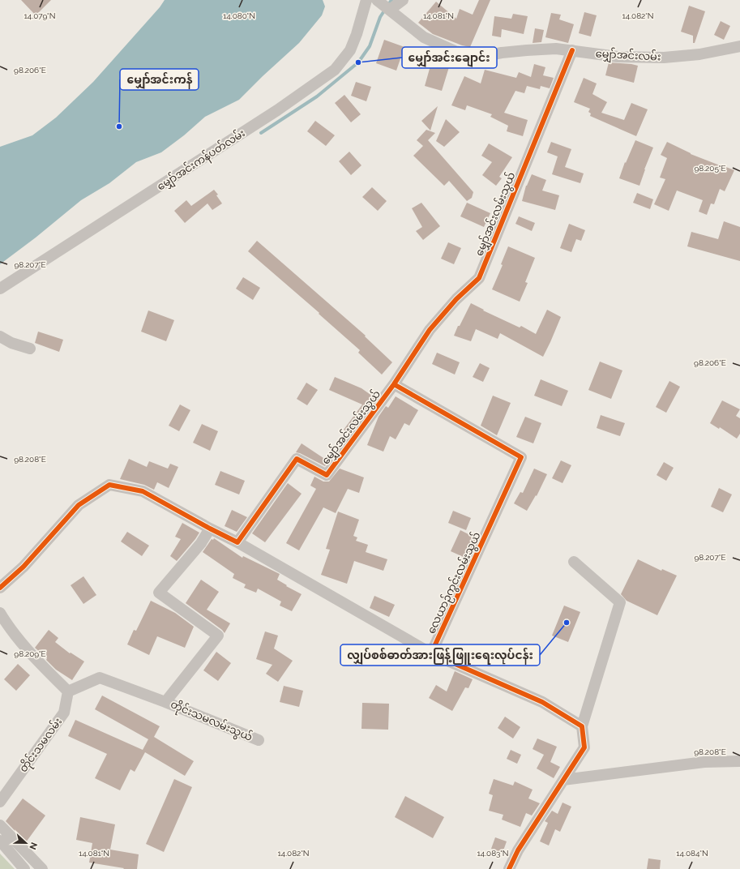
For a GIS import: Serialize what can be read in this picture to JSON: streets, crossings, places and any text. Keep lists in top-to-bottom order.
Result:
{
  "streets": {
    "street": [
      "မျှော်အင်းလမ်း",
      "မျှော်အင်းကန်ပတ်လမ်း",
      "မျှော်အင်းလမ်းသွယ်",
      "လေယာဉ်ကွင်းလမ်းသွယ်",
      "တိုင်းသမလမ်းသွယ်",
      "တိုင်းသမလမ်း"
    ]
  },
  "crossings": [
    ["မျှော်အင်းလမ်း", "မျှော်အင်းလမ်းသွယ်"],
    ["မျှော်အင်းလမ်းသွယ်", "လေယာဉ်ကွင်းလမ်းသွယ်"],
    ["တိုင်းသမလမ်းသွယ်", "တိုင်းသမလမ်း"]
  ],
  "places": ["မျှော်အင်းချောင်း", "မျှော်အင်းကန်", "လျှပ်စစ်ဓာတ်အားဖြန့်ဖြူးရေးလုပ်ငန်း"],
  "north": "right",
  "coordinates": [
    "14.079°N",
    "14.080°N",
    "14.081°N",
    "14.082°N",
    "98.206°E",
    "98.205°E",
    "98.207°E",
    "98.208°E",
    "98.209°E",
    "14.083°N",
    "14.084°N"
  ]
}
